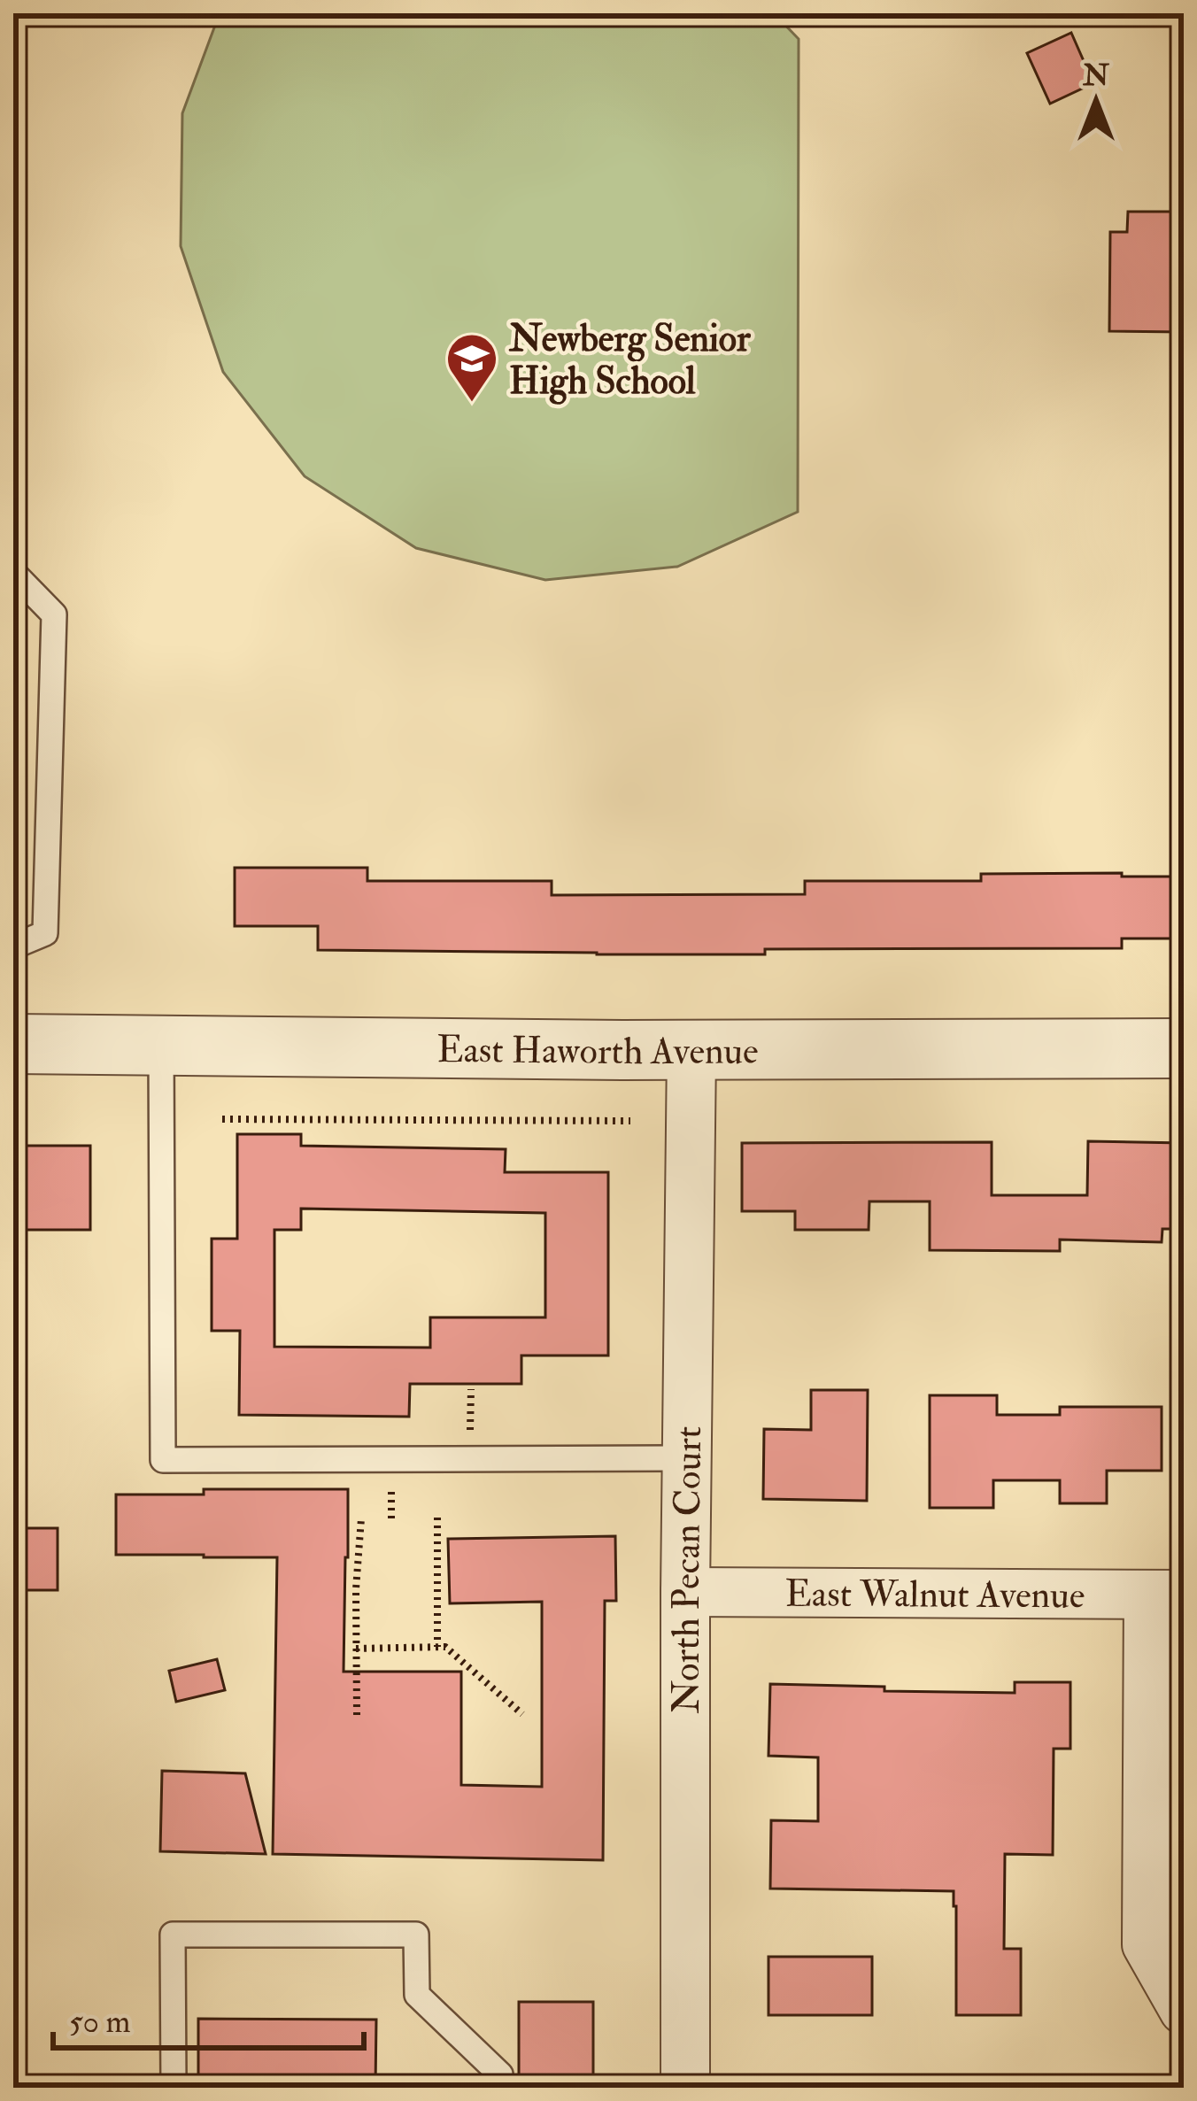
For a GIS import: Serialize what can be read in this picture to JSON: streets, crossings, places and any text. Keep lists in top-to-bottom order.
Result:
{
  "streets": {
    "street": ["East Haworth Avenue", "North Pecan Court", "East Walnut Avenue"]
  },
  "crossings": [
    ["East Haworth Avenue", "North Pecan Court"],
    ["North Pecan Court", "East Walnut Avenue"]
  ],
  "places": {
    "school or university": ["Newberg Senior High School"]
  },
  "scale_bar": "50 m",
  "north": "top"
}
